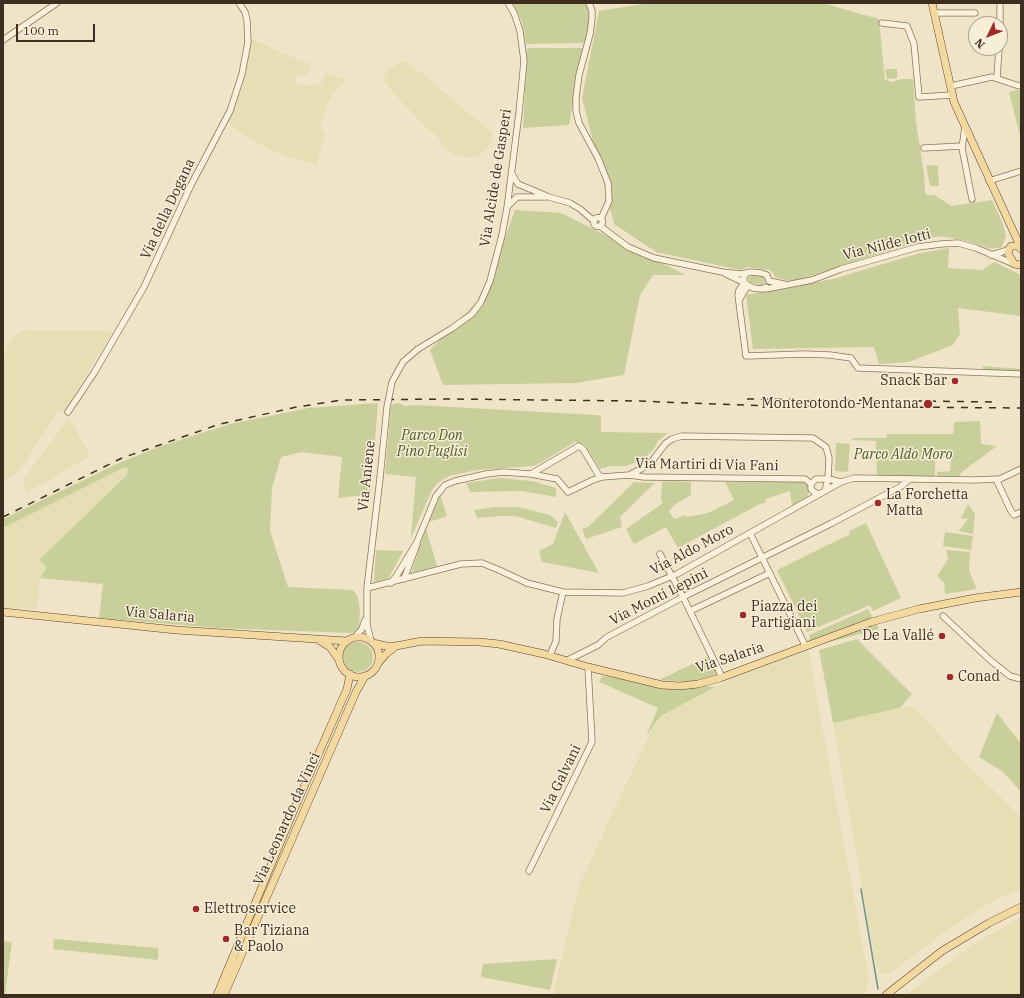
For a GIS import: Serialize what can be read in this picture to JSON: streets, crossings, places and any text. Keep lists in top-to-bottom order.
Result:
{
  "streets": {
    "main road": ["Via Salaria", "Via Leonardo da Vinci"],
    "street": [
      "Via Alcide de Gasperi",
      "Via della Dogana",
      "Via Nilde Iotti",
      "Via Martiri di Via Fani",
      "Via Aniene",
      "Via Aldo Moro",
      "Via Monti Lepini",
      "Via Galvani"
    ]
  },
  "crossings": [
    ["Via Alcide de Gasperi", "Via Aniene"],
    ["Via Martiri di Via Fani", "Via Aldo Moro"],
    ["Via Aniene", "Via Aldo Moro"],
    ["Via Aniene", "Via Salaria"],
    ["Via Aniene", "Via Leonardo da Vinci"],
    ["Via Aldo Moro", "Via Monti Lepini"],
    ["Via Monti Lepini", "Via Salaria"],
    ["Via Salaria", "Via Galvani"],
    ["Via Salaria", "Via Leonardo da Vinci"]
  ],
  "parks": ["Parco Don Pino Puglisi", "Parco Aldo Moro"],
  "places": [
    "Snack Bar",
    "Monterotondo-Mentana",
    "La Forchetta Matta",
    "Piazza dei Partigiani",
    "De La Vallé",
    "Conad",
    "Elettroservice",
    "Bar Tiziana & Paolo"
  ],
  "scale_bar": "100 m",
  "north": "bottom left"
}
